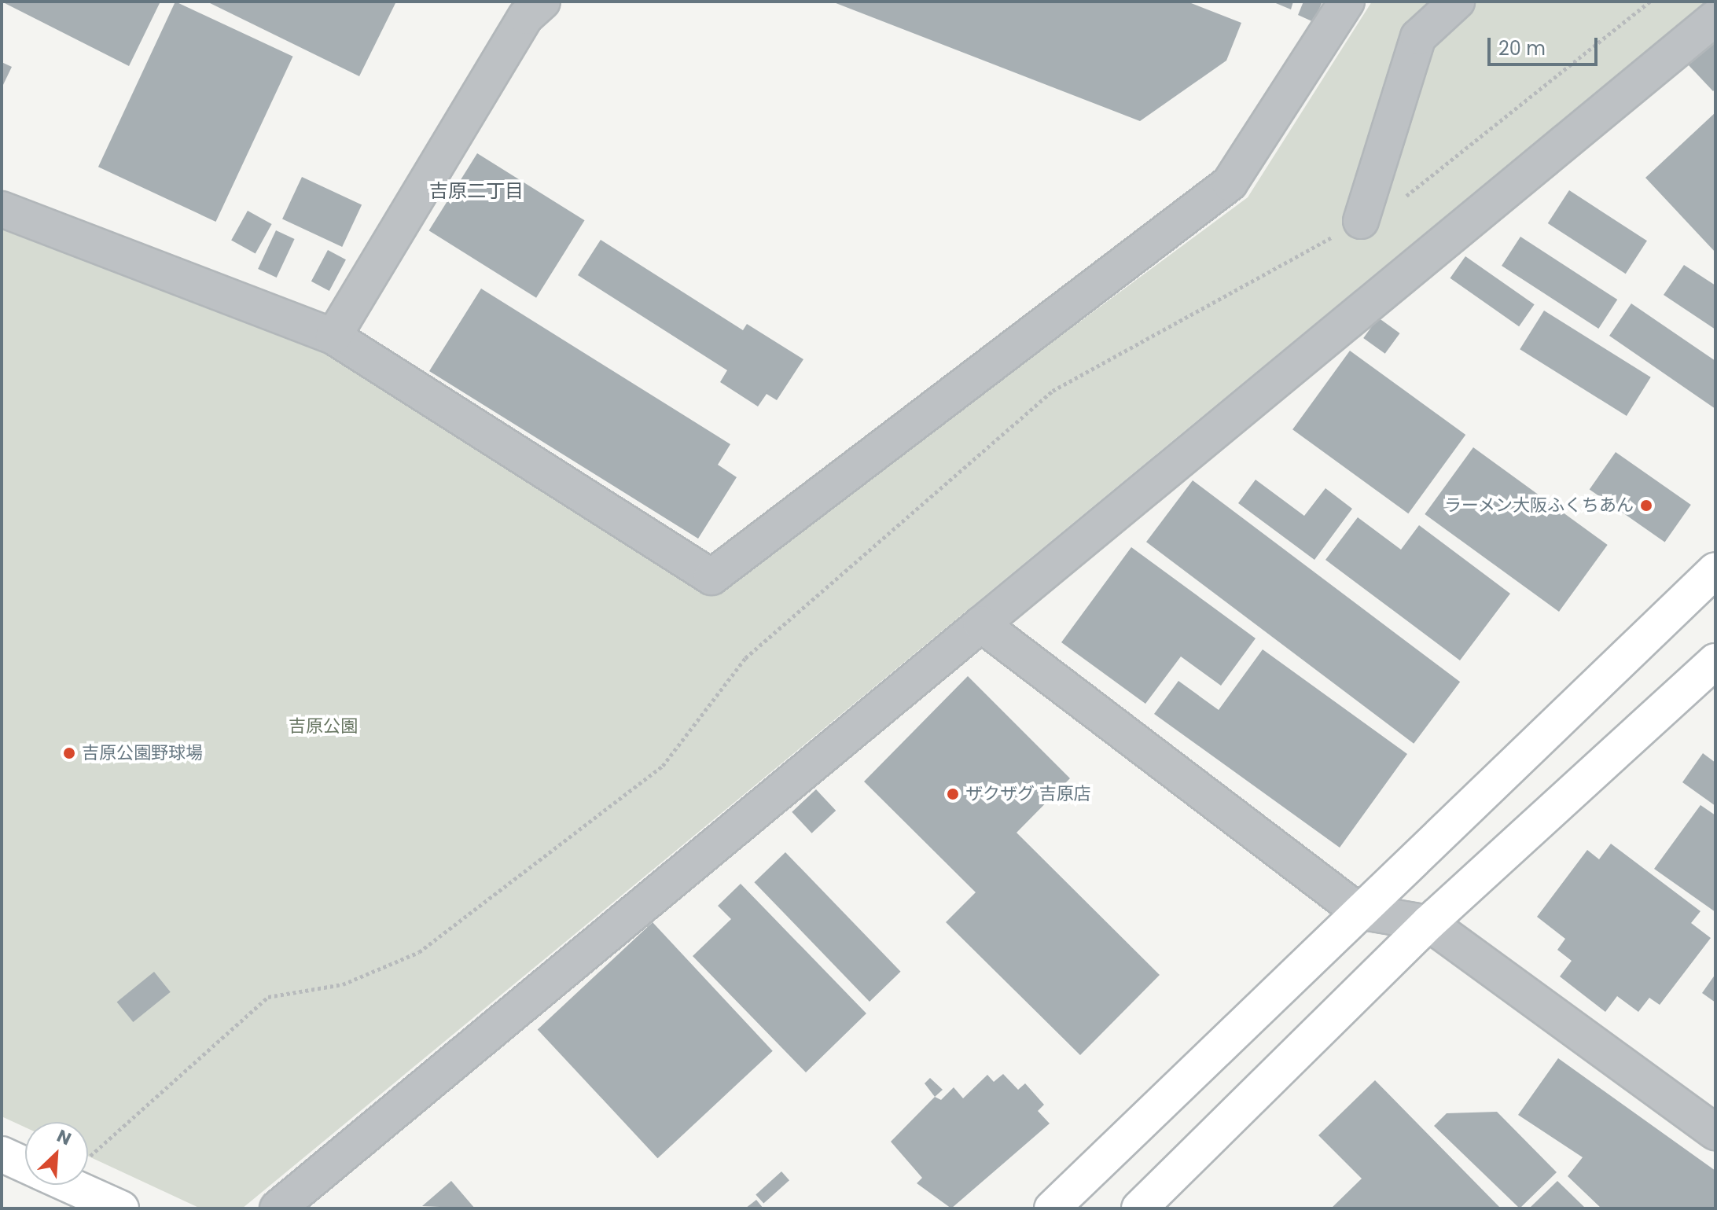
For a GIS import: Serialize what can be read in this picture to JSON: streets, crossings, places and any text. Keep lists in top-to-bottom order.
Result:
{
  "districts": ["吉原二丁目"],
  "parks": ["吉原公園"],
  "places": ["ラーメン大阪ふくちあん", "吉原公園野球場", "ザクザグ 吉原店"],
  "scale_bar": "20 m",
  "north": "top right"
}
